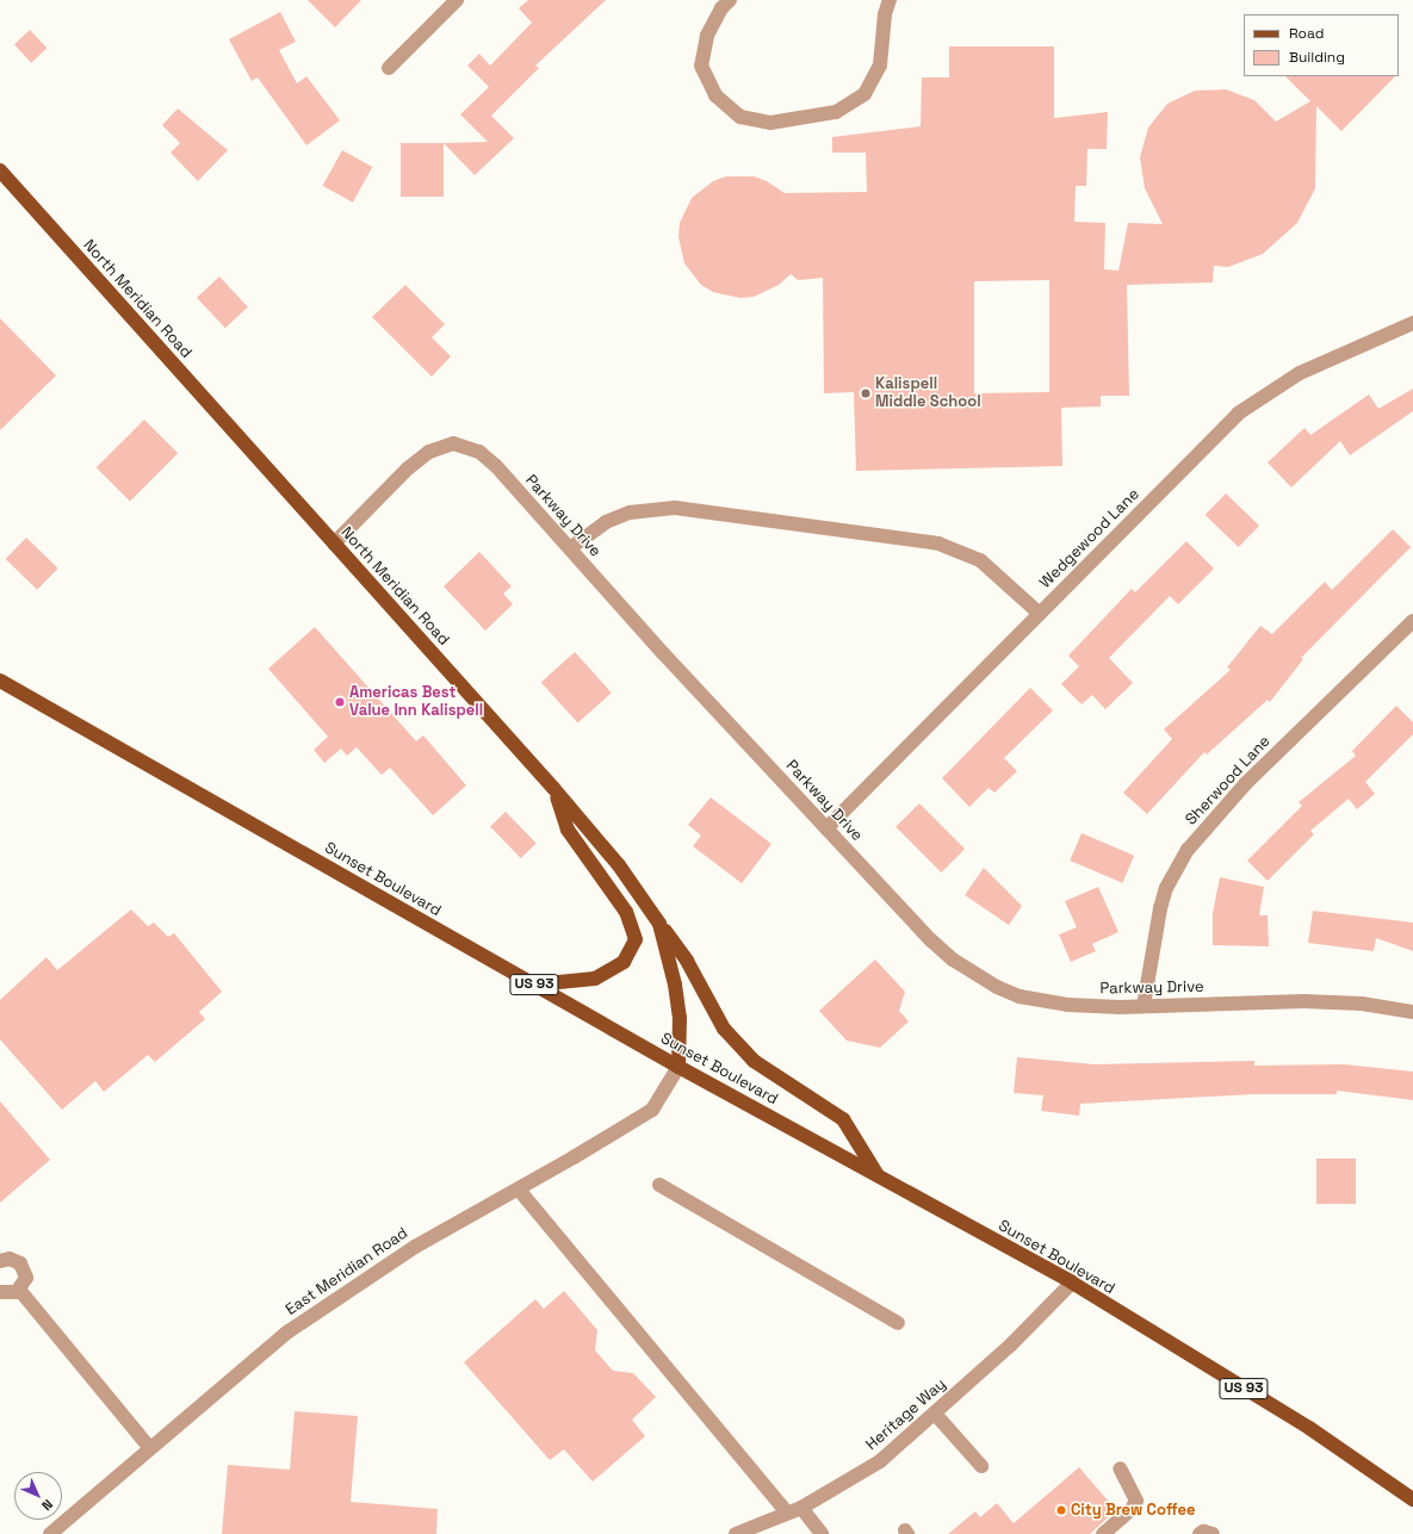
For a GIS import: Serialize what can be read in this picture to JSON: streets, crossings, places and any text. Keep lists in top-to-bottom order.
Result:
{
  "streets": {
    "main road": ["North Meridian Road", "Sunset Boulevard", "US 93"],
    "street": [
      "Parkway Drive",
      "Wedgewood Lane",
      "Sherwood Lane",
      "East Meridian Road",
      "Heritage Way"
    ]
  },
  "crossings": [
    ["North Meridian Road", "Parkway Drive"],
    ["North Meridian Road", "Sunset Boulevard"],
    ["North Meridian Road", "East Meridian Road"],
    ["Parkway Drive", "Wedgewood Lane"],
    ["Parkway Drive", "Sherwood Lane"],
    ["Sunset Boulevard", "East Meridian Road"],
    ["Sunset Boulevard", "Heritage Way"]
  ],
  "places": ["Kalispell Middle School", "Americas Best Value Inn Kalispell", "City Brew Coffee"],
  "legend": ["Road", "Building"],
  "north": "bottom right"
}
